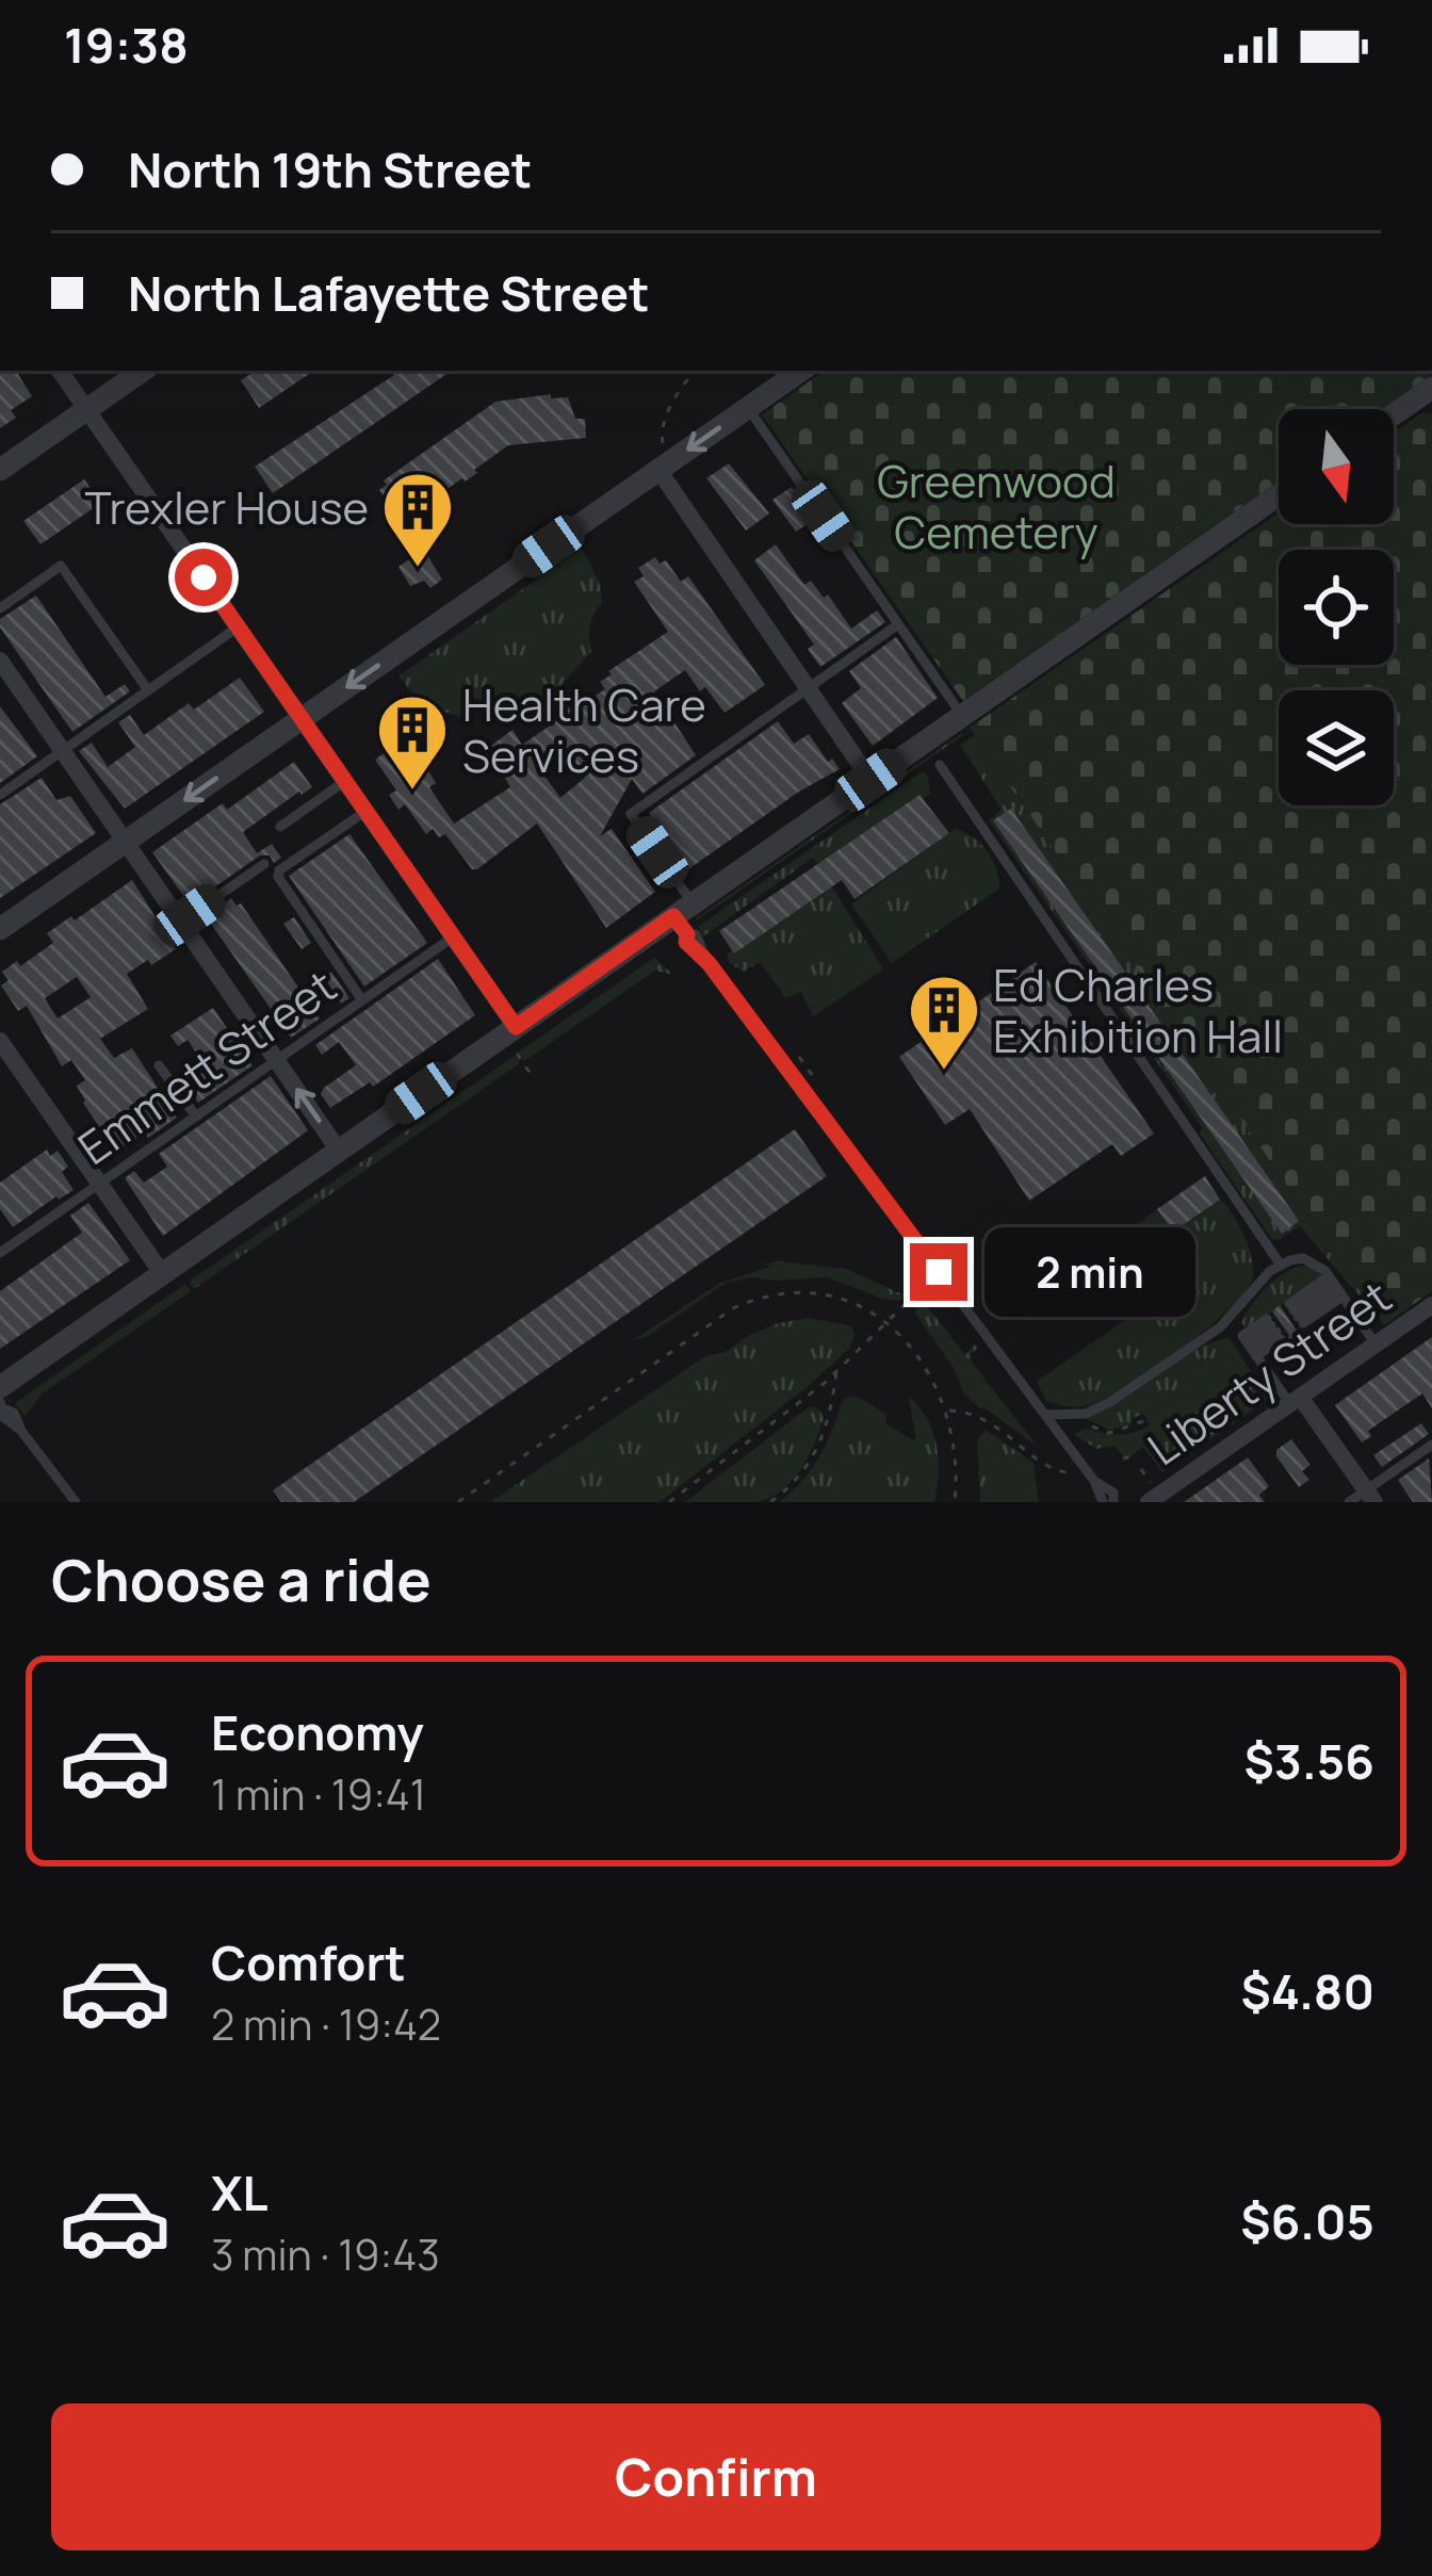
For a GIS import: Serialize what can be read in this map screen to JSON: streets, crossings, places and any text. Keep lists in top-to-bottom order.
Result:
{
  "streets": {
    "street": ["Liberty Street"],
    "lane": ["Emmett Street"]
  },
  "parks": ["Greenwood Cemetery"],
  "places": {
    "building": ["Trexler House", "Health Care Services", "Ed Charles Exhibition Hall"]
  },
  "north": "bottom",
  "page": {
    "status": "19:38",
    "banner": ["North 19th Street", "North Lafayette Street"],
    "bubble": "2 min",
    "heading": "Choose a ride",
    "list": [
      {
        "name": "Economy",
        "note": "1 min · 19:41",
        "value": "$3.56"
      },
      {
        "name": "Comfort",
        "note": "2 min · 19:42",
        "value": "$4.80"
      },
      {
        "name": "XL",
        "note": "3 min · 19:43",
        "value": "$6.05"
      }
    ],
    "buttons": "Confirm"
  }
}
